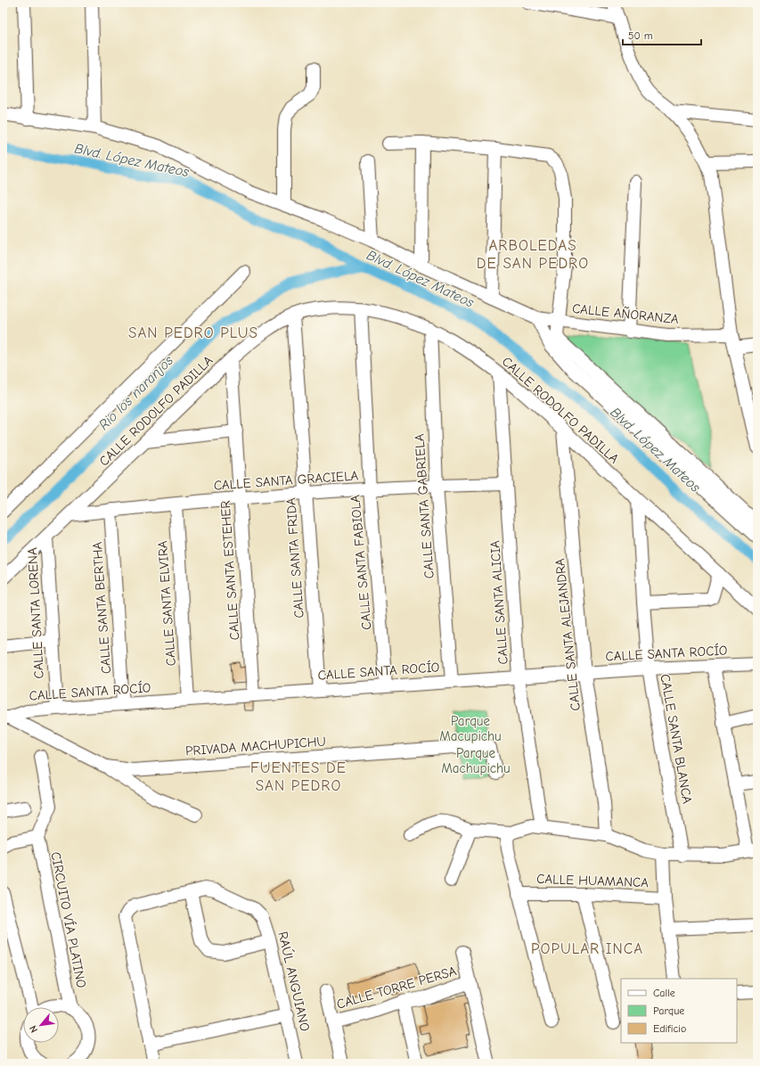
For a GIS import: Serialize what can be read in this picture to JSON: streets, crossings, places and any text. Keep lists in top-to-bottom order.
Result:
{
  "streets": {
    "street": [
      "CALLE AÑORANZA",
      "CALLE RODOLFO PADILLA",
      "CALLE SANTA GRACIELA",
      "CALLE SANTA GABRIELA",
      "CALLE SANTA FRIDA",
      "CALLE SANTA FABIOLA",
      "CALLE SANTA ESTEHER",
      "CALLE SANTA ALICIA",
      "CALLE SANTA ELVIRA",
      "CALLE SANTA BERTHA",
      "CALLE SANTA LORENA",
      "CALLE SANTA ALEJANDRA",
      "CALLE SANTA ROCÍO",
      "CALLE SANTA BLANCA",
      "PRIVADA MACHUPICHU",
      "CALLE HUAMANCA",
      "CIRCUITO VÍA PLATINO",
      "RAÚL ANGUIANO",
      "CALLE TORRE PERSA"
    ]
  },
  "crossings": [
    ["CALLE RODOLFO PADILLA", "CALLE SANTA GRACIELA"],
    ["CALLE RODOLFO PADILLA", "CALLE SANTA GABRIELA"],
    ["CALLE RODOLFO PADILLA", "CALLE SANTA FRIDA"],
    ["CALLE RODOLFO PADILLA", "CALLE SANTA FABIOLA"],
    ["CALLE RODOLFO PADILLA", "CALLE SANTA ESTEHER"],
    ["CALLE RODOLFO PADILLA", "CALLE SANTA ALICIA"],
    ["CALLE RODOLFO PADILLA", "CALLE SANTA LORENA"],
    ["CALLE RODOLFO PADILLA", "CALLE SANTA ALEJANDRA"],
    ["CALLE RODOLFO PADILLA", "CALLE SANTA BLANCA"],
    ["CALLE SANTA GRACIELA", "CALLE SANTA GABRIELA"],
    ["CALLE SANTA GRACIELA", "CALLE SANTA FRIDA"],
    ["CALLE SANTA GRACIELA", "CALLE SANTA FABIOLA"],
    ["CALLE SANTA GRACIELA", "CALLE SANTA ESTEHER"],
    ["CALLE SANTA GRACIELA", "CALLE SANTA ALICIA"],
    ["CALLE SANTA GRACIELA", "CALLE SANTA ELVIRA"],
    ["CALLE SANTA GRACIELA", "CALLE SANTA BERTHA"],
    ["CALLE SANTA GABRIELA", "CALLE SANTA ROCÍO"],
    ["CALLE SANTA FRIDA", "CALLE SANTA ROCÍO"],
    ["CALLE SANTA FABIOLA", "CALLE SANTA ROCÍO"],
    ["CALLE SANTA ESTEHER", "CALLE SANTA ROCÍO"],
    ["CALLE SANTA ALICIA", "CALLE SANTA ROCÍO"],
    ["CALLE SANTA ELVIRA", "CALLE SANTA ROCÍO"],
    ["CALLE SANTA BERTHA", "CALLE SANTA ROCÍO"],
    ["CALLE SANTA LORENA", "CALLE SANTA ROCÍO"],
    ["CALLE SANTA ALEJANDRA", "CALLE SANTA ROCÍO"],
    ["CALLE SANTA ROCÍO", "CALLE SANTA BLANCA"],
    ["CALLE SANTA ROCÍO", "PRIVADA MACHUPICHU"]
  ],
  "districts": [
    "ARBOLEDAS DE SAN PEDRO",
    "SAN PEDRO PLUS",
    "FUENTES DE SAN PEDRO",
    "POPULAR INCA"
  ],
  "water": ["Blvd. López Mateos", "Rio los naranjos"],
  "parks": ["Parque Macupichu", "Parque Machupichu"],
  "legend": ["Calle", "Parque", "Edificio"],
  "scale_bar": "50 m",
  "north": "bottom left"
}
